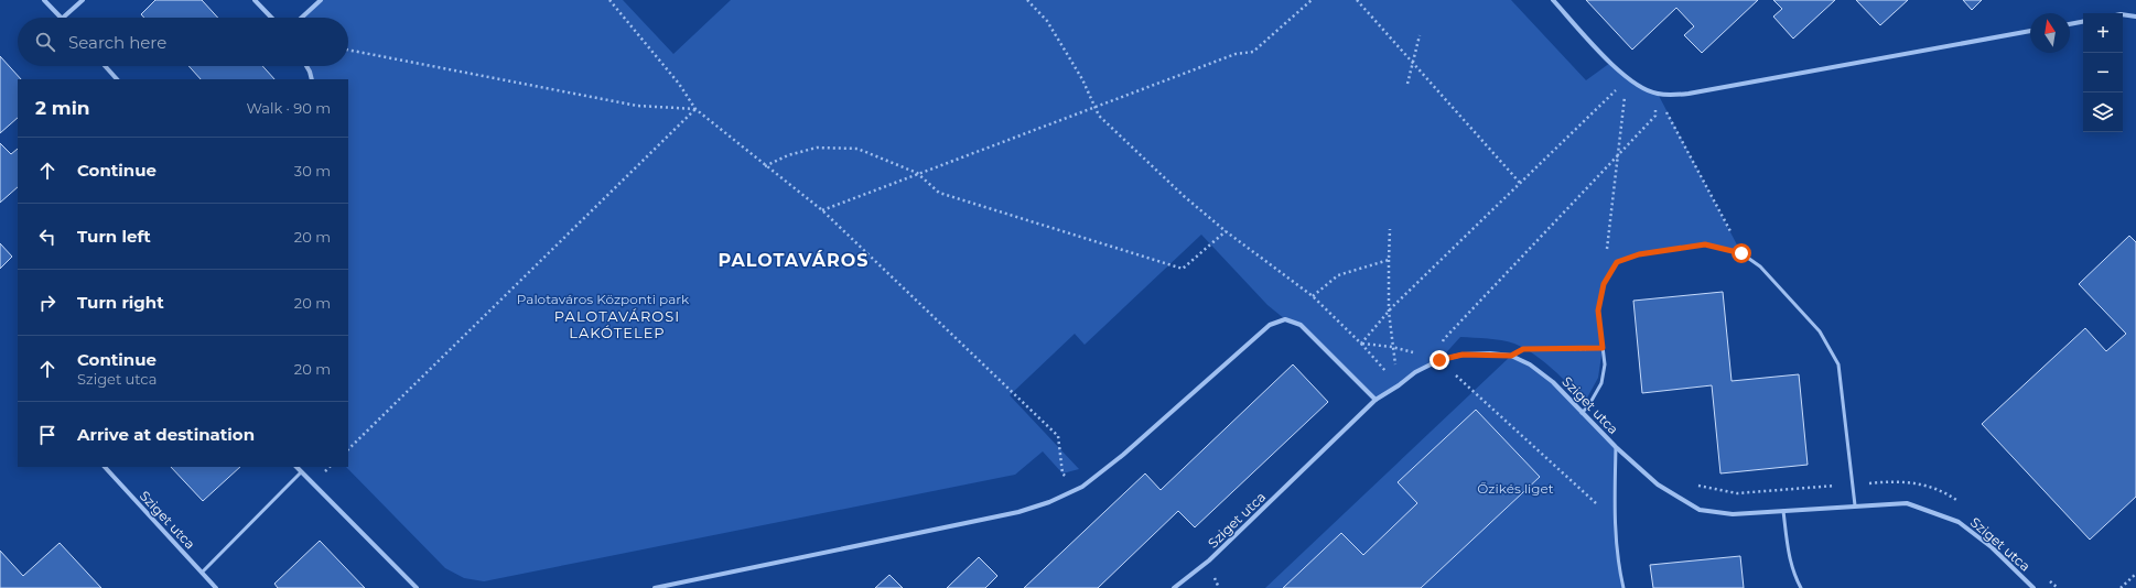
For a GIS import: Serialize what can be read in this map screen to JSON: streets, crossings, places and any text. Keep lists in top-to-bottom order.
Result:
{
  "streets": {
    "street": ["Sziget utca"]
  },
  "districts": ["PALOTAVÁROS", "PALOTAVÁROSI LAKÓTELEP"],
  "parks": ["Palotaváros Központi park", "Őzikés liget"],
  "north": "top",
  "page": {
    "map_buttons": ["+", "−"],
    "search": "Search here",
    "heading": ["2 min", "Walk · 90 m"],
    "list": [
      ["Continue", "30 m"],
      ["Turn left", "20 m"],
      ["Turn right", "20 m"],
      ["Continue", "Sziget utca", "20 m"],
      "Arrive at destination"
    ]
  }
}
